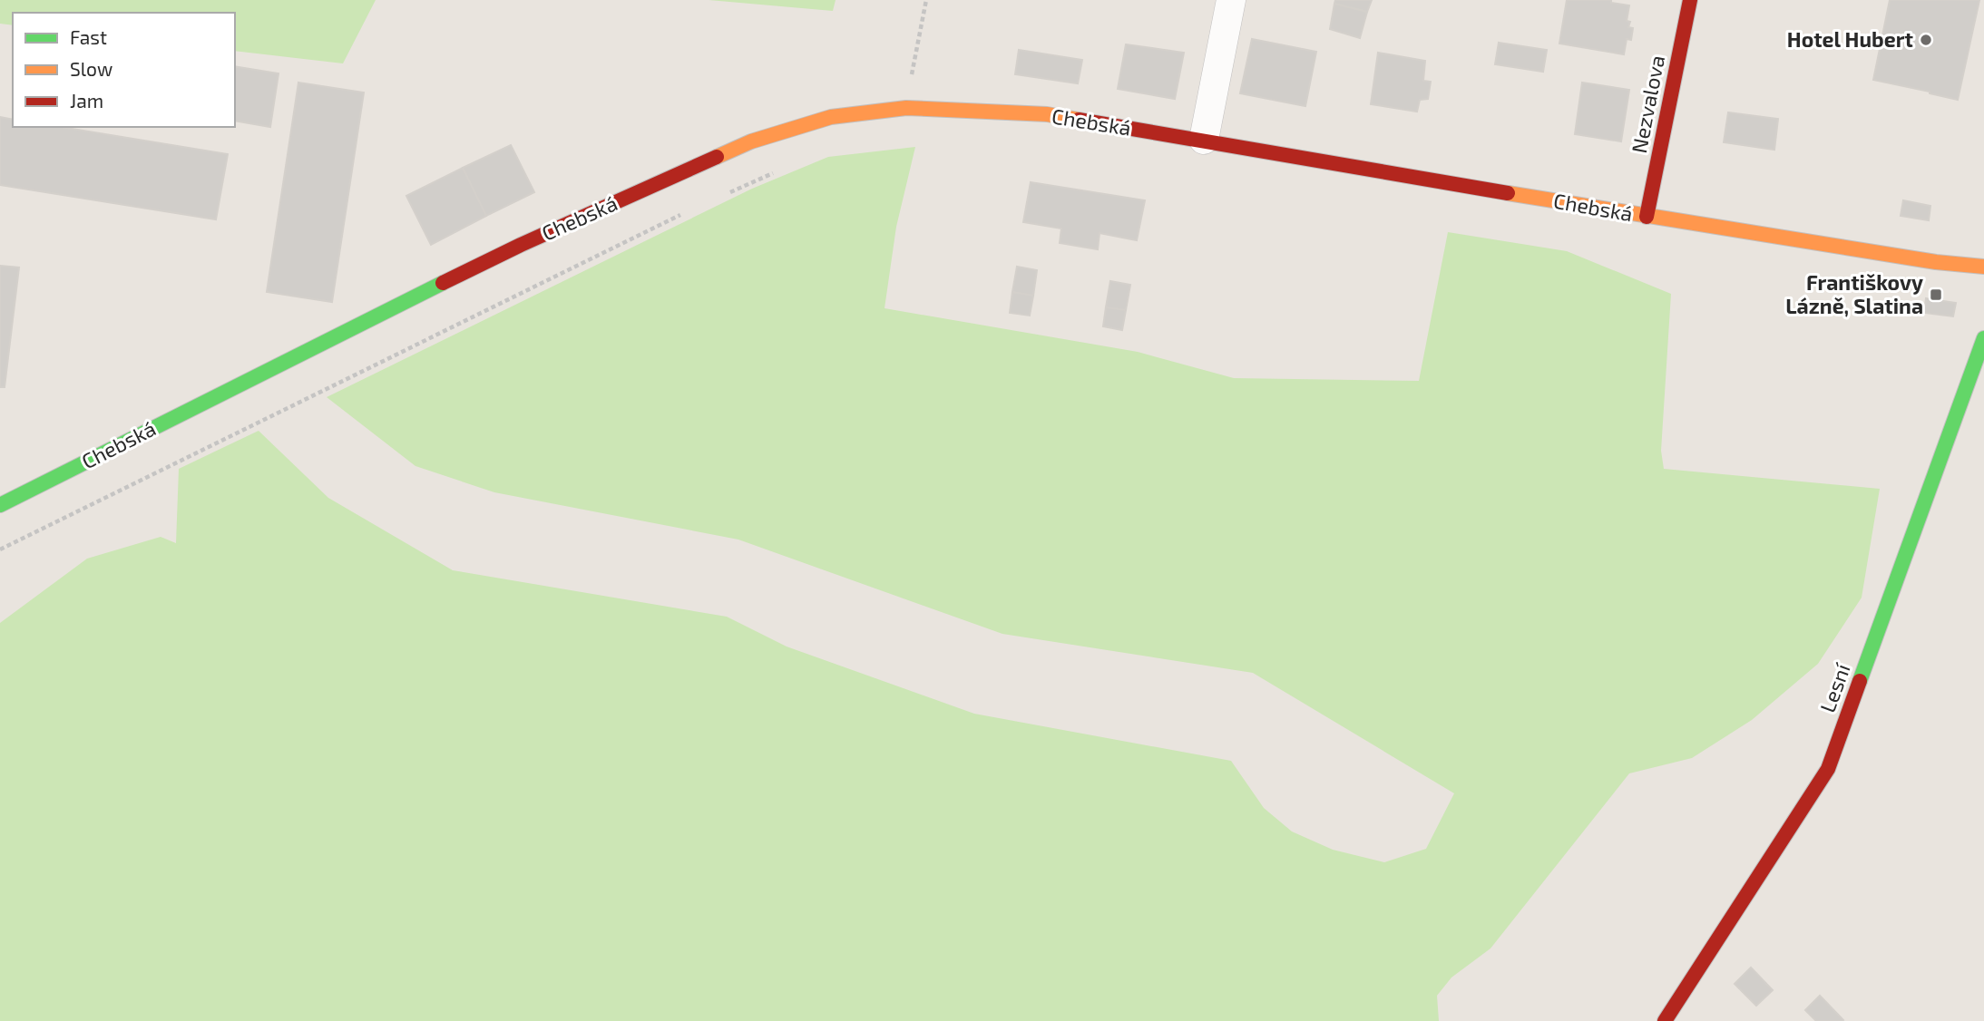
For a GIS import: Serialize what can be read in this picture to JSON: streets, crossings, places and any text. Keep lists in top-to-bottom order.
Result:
{
  "streets": {
    "street": ["Nezvalova", "Chebská", "Lesní"]
  },
  "crossings": [
    ["Nezvalova", "Chebská"]
  ],
  "places": {
    "other": ["Hotel Hubert"],
    "transit": ["Františkovy Lázně, Slatina"]
  },
  "legend": ["Fast", "Slow", "Jam"]
}
